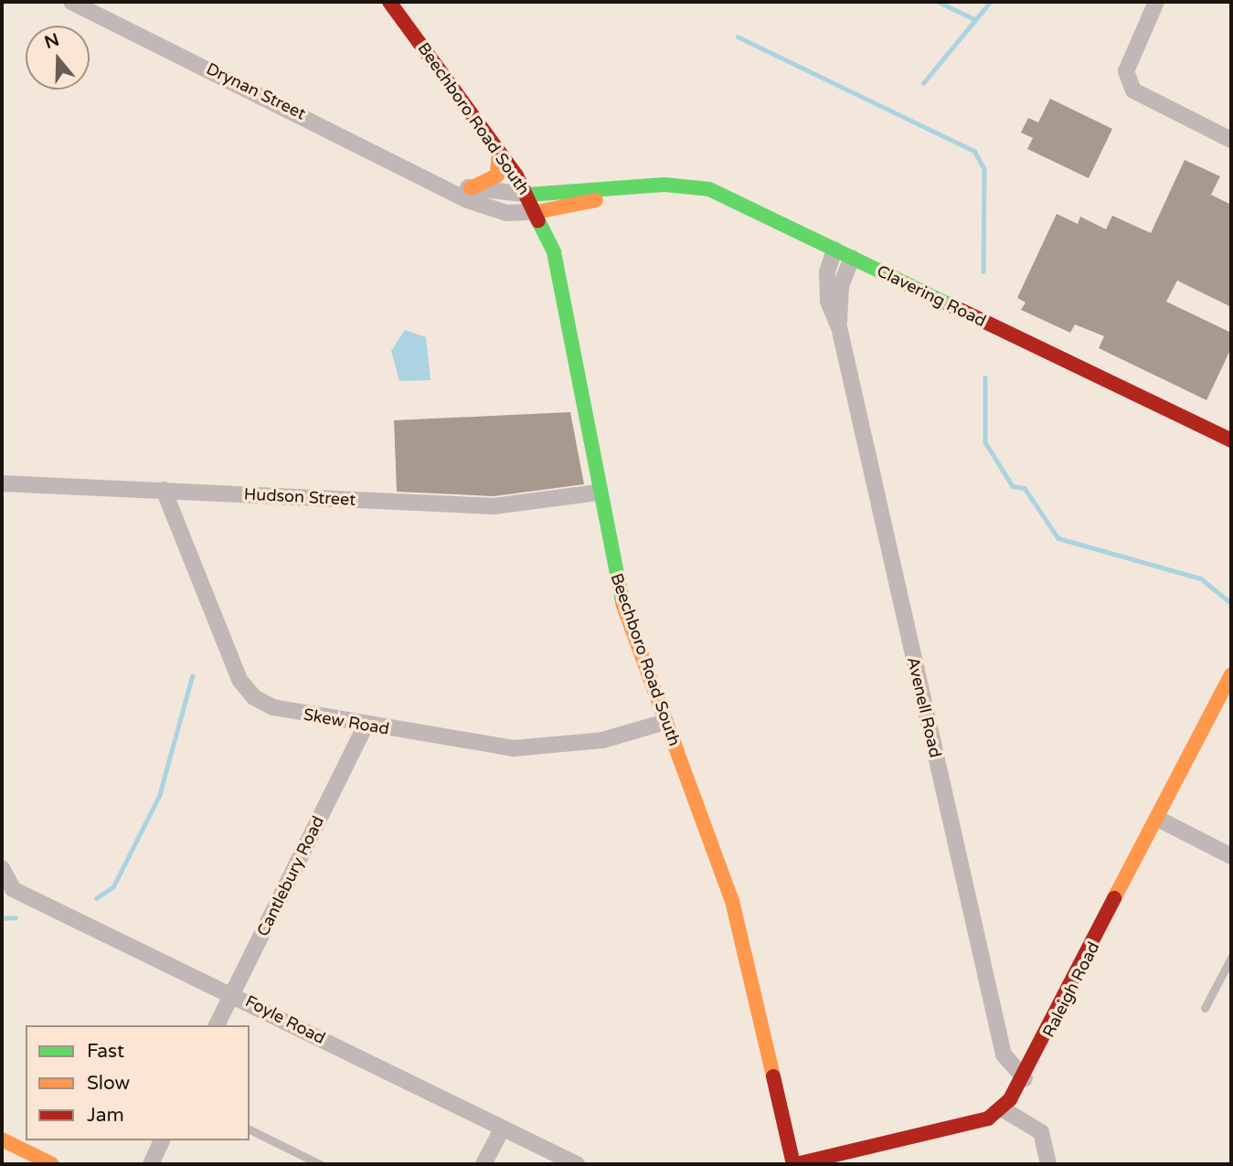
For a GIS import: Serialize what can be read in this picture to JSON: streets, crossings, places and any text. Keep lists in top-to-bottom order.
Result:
{
  "streets": {
    "street": [
      "Drynan Street",
      "Beechboro Road South",
      "Clavering Road",
      "Hudson Street",
      "Avenell Road",
      "Skew Road",
      "Cantlebury Road",
      "Raleigh Road",
      "Foyle Road"
    ]
  },
  "crossings": [
    ["Drynan Street", "Beechboro Road South"],
    ["Drynan Street", "Clavering Road"],
    ["Beechboro Road South", "Clavering Road"],
    ["Beechboro Road South", "Hudson Street"],
    ["Beechboro Road South", "Skew Road"],
    ["Beechboro Road South", "Raleigh Road"],
    ["Clavering Road", "Avenell Road"],
    ["Hudson Street", "Skew Road"],
    ["Avenell Road", "Raleigh Road"],
    ["Skew Road", "Cantlebury Road"],
    ["Cantlebury Road", "Foyle Road"]
  ],
  "legend": ["Fast", "Slow", "Jam"],
  "north": "top"
}
